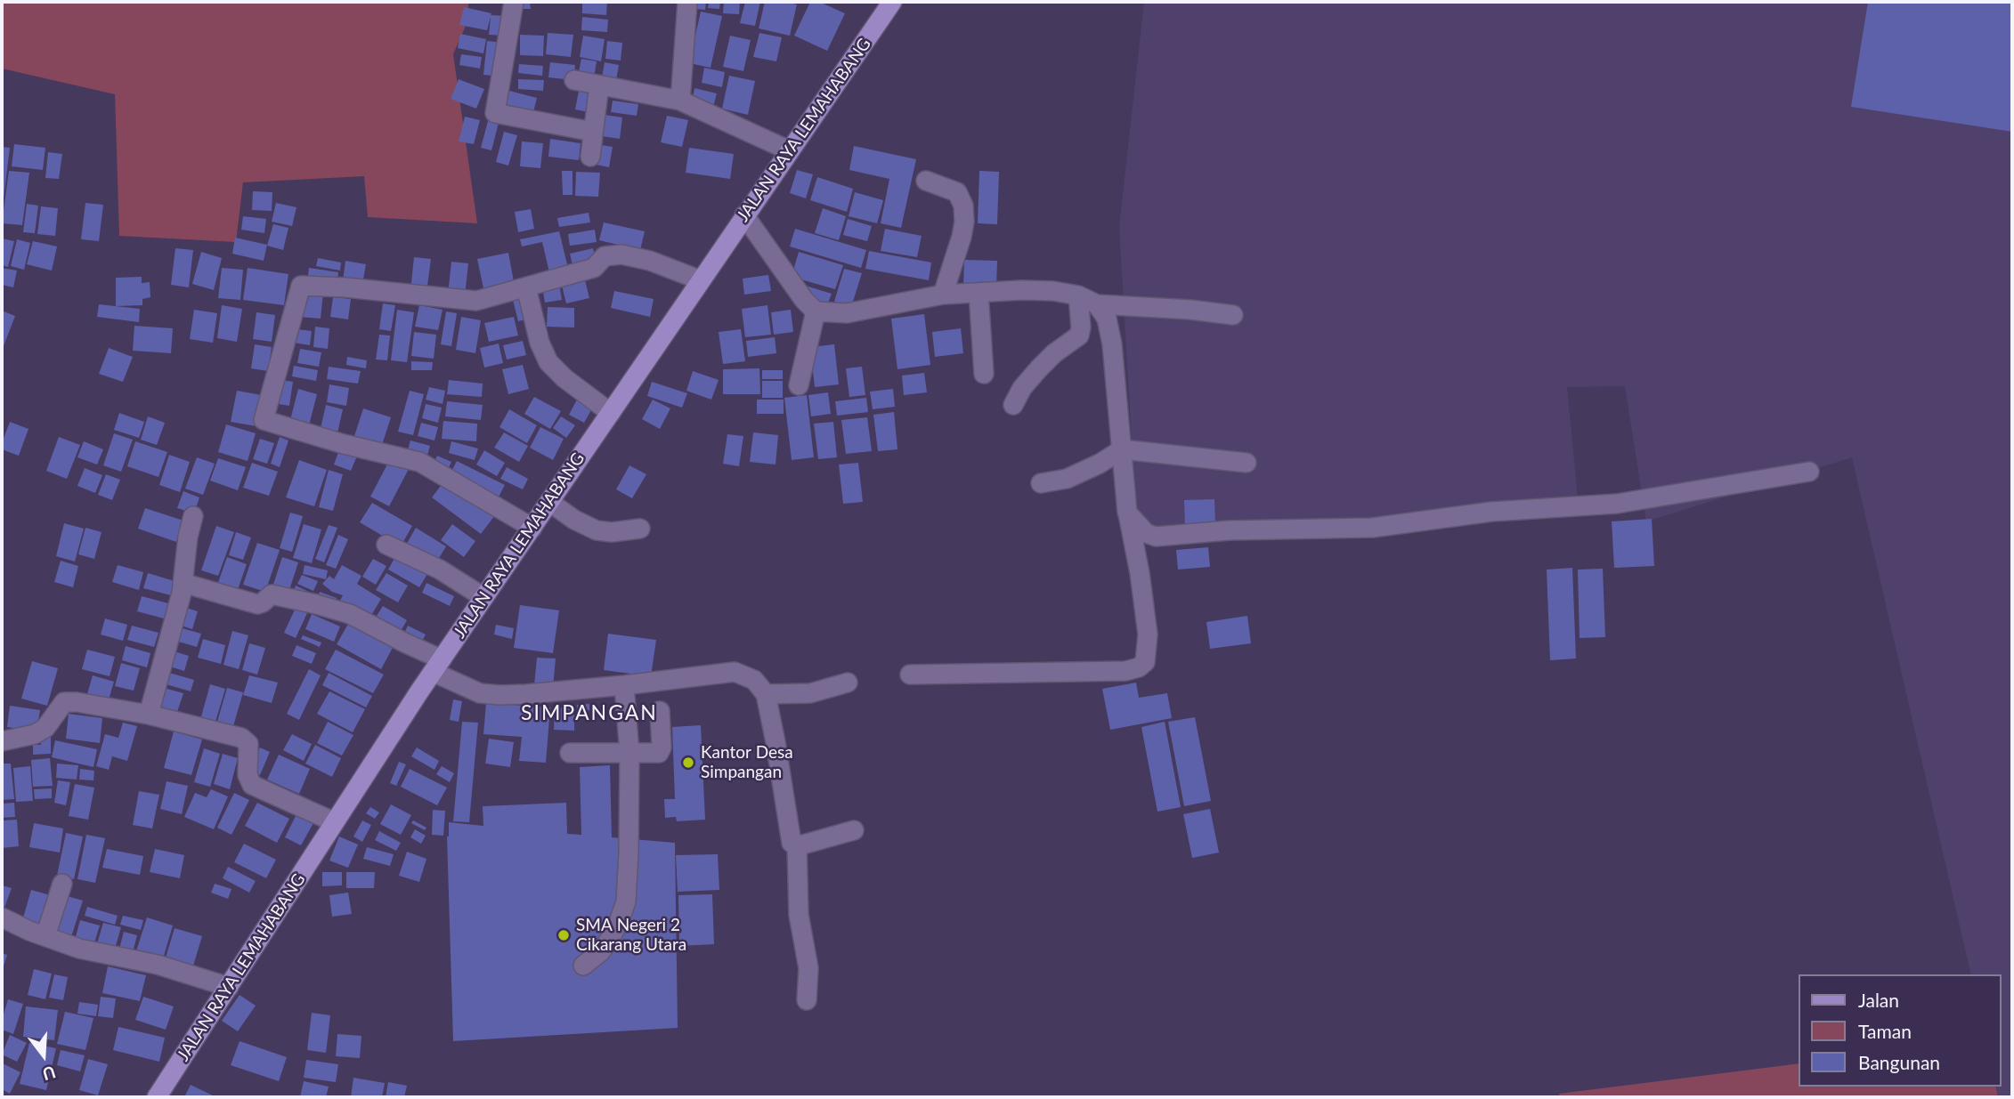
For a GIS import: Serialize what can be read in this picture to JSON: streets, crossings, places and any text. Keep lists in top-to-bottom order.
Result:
{
  "streets": {
    "main road": ["JALAN RAYA LEMAHABANG"]
  },
  "districts": ["SIMPANGAN"],
  "places": ["Kantor Desa Simpangan", "SMA Negeri 2 Cikarang Utara"],
  "legend": ["Jalan", "Taman", "Bangunan"],
  "north": "bottom"
}
